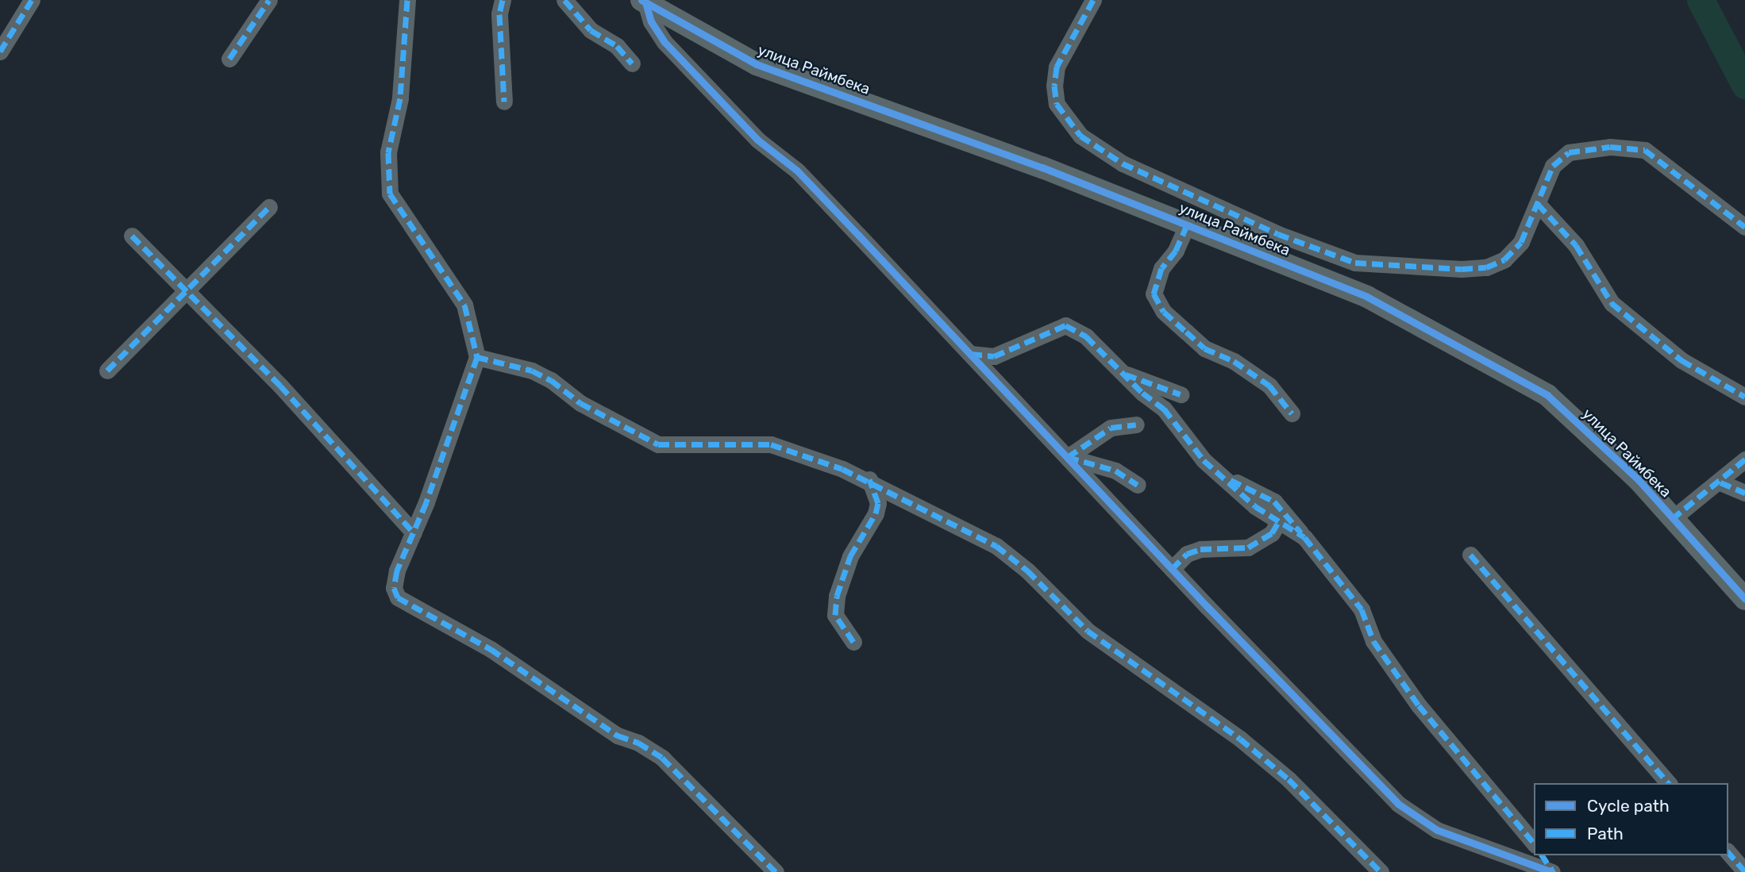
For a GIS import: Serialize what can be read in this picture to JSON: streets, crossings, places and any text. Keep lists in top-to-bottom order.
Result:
{
  "streets": {
    "street": ["улица Раймбека"]
  },
  "legend": ["Cycle path", "Path"]
}
